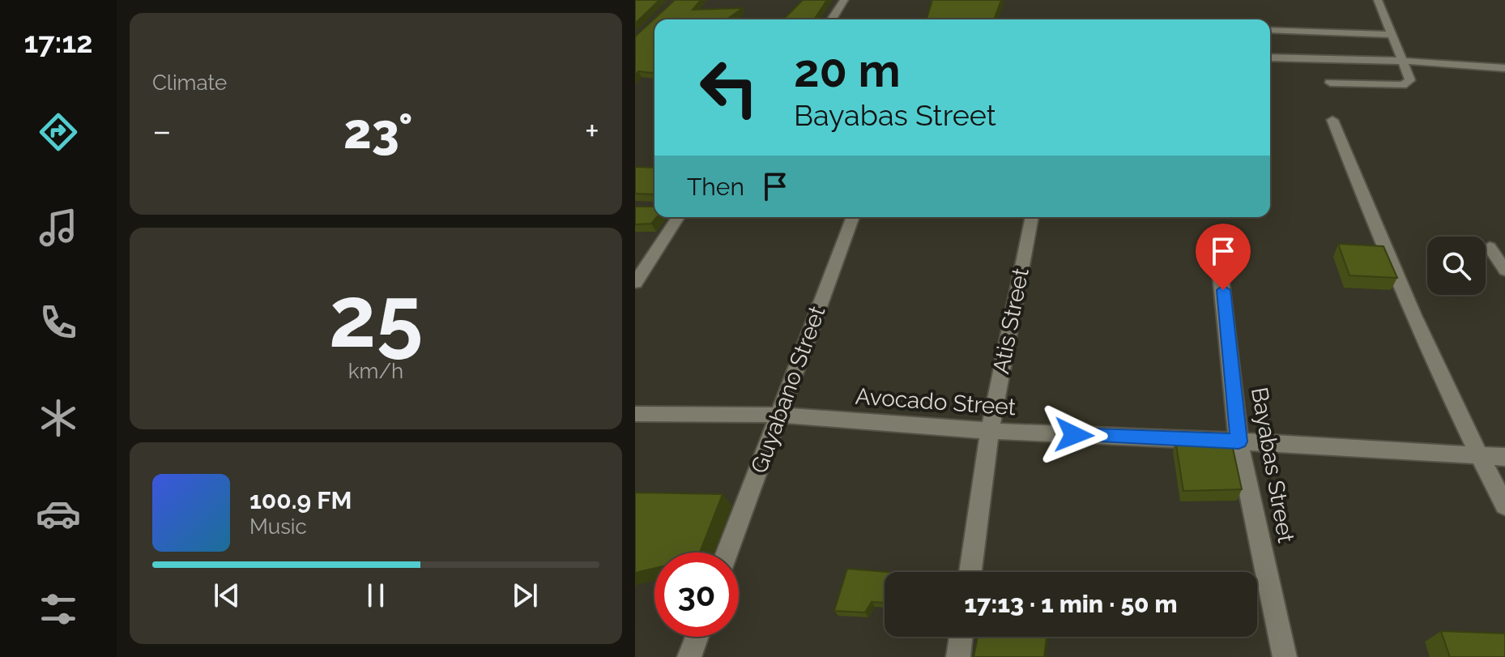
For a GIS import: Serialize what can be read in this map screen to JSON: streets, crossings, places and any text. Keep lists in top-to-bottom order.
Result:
{
  "streets": {
    "street": [
      "Atis Street",
      "Guyabano Street",
      "Avocado Street",
      "Bayabas Street"
    ]
  },
  "crossings": [
    ["Atis Street", "Avocado Street"],
    ["Guyabano Street", "Avocado Street"],
    ["Avocado Street", "Bayabas Street"]
  ],
  "page": {
    "tabs": "17:12",
    "tile": [
      "Climate",
      ["25", "km/h"]
    ],
    "turn": ["20 m", "Bayabas Street"],
    "heat": ["−", "23°", "+"],
    "then": "Then",
    "song": ["100.9 FM", "Music"],
    "limit": "30",
    "trip": "17:13 · 1 min · 50 m"
  }
}
